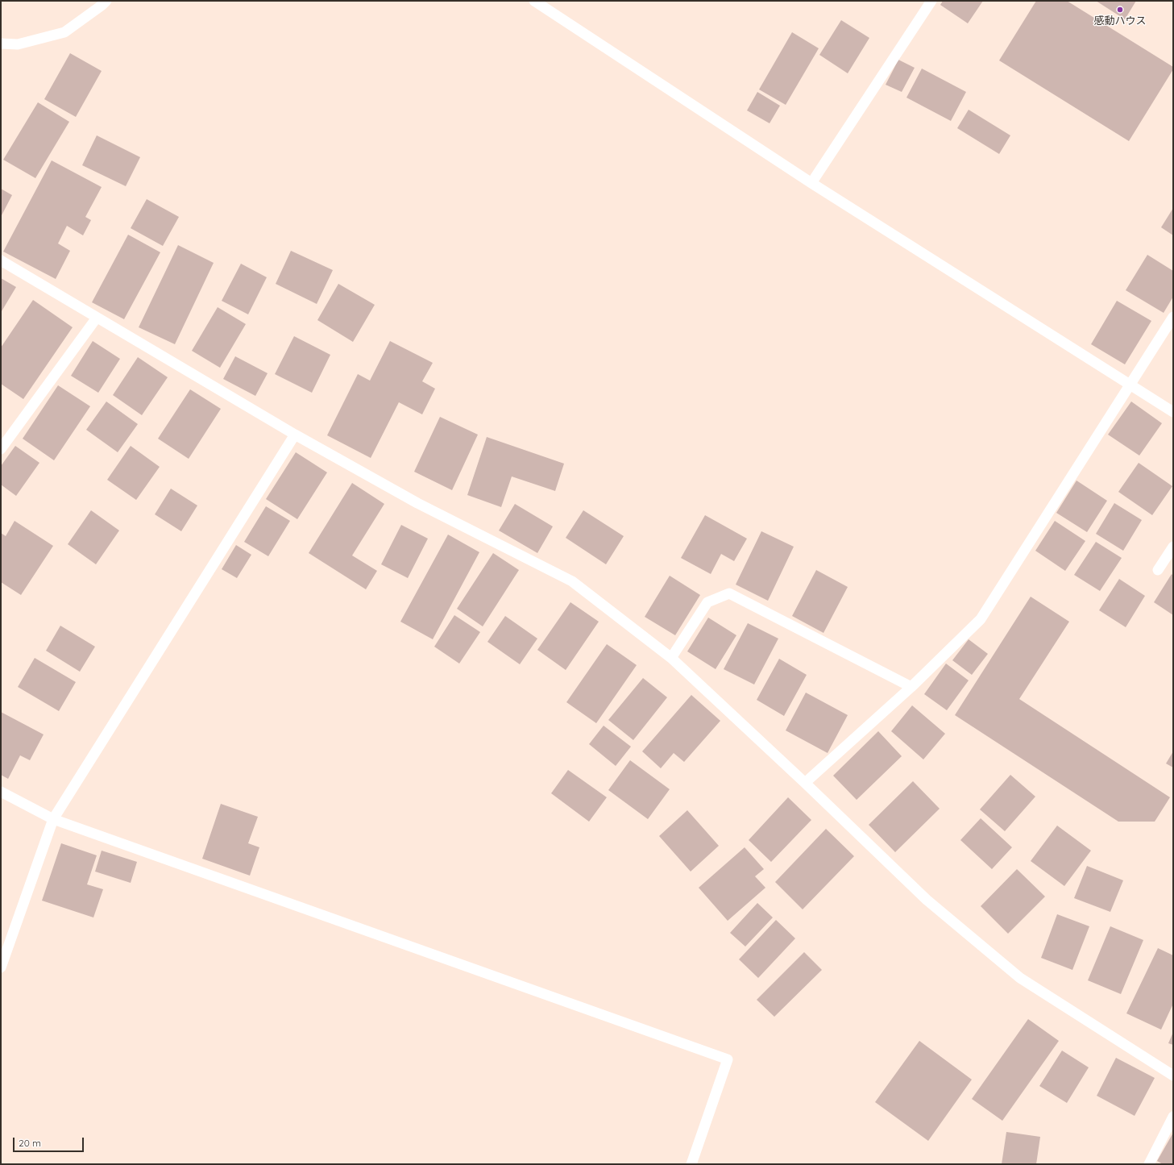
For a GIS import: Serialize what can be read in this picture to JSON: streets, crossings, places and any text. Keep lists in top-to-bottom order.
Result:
{
  "places": ["感動ハウス"],
  "scale_bar": "20 m"
}
